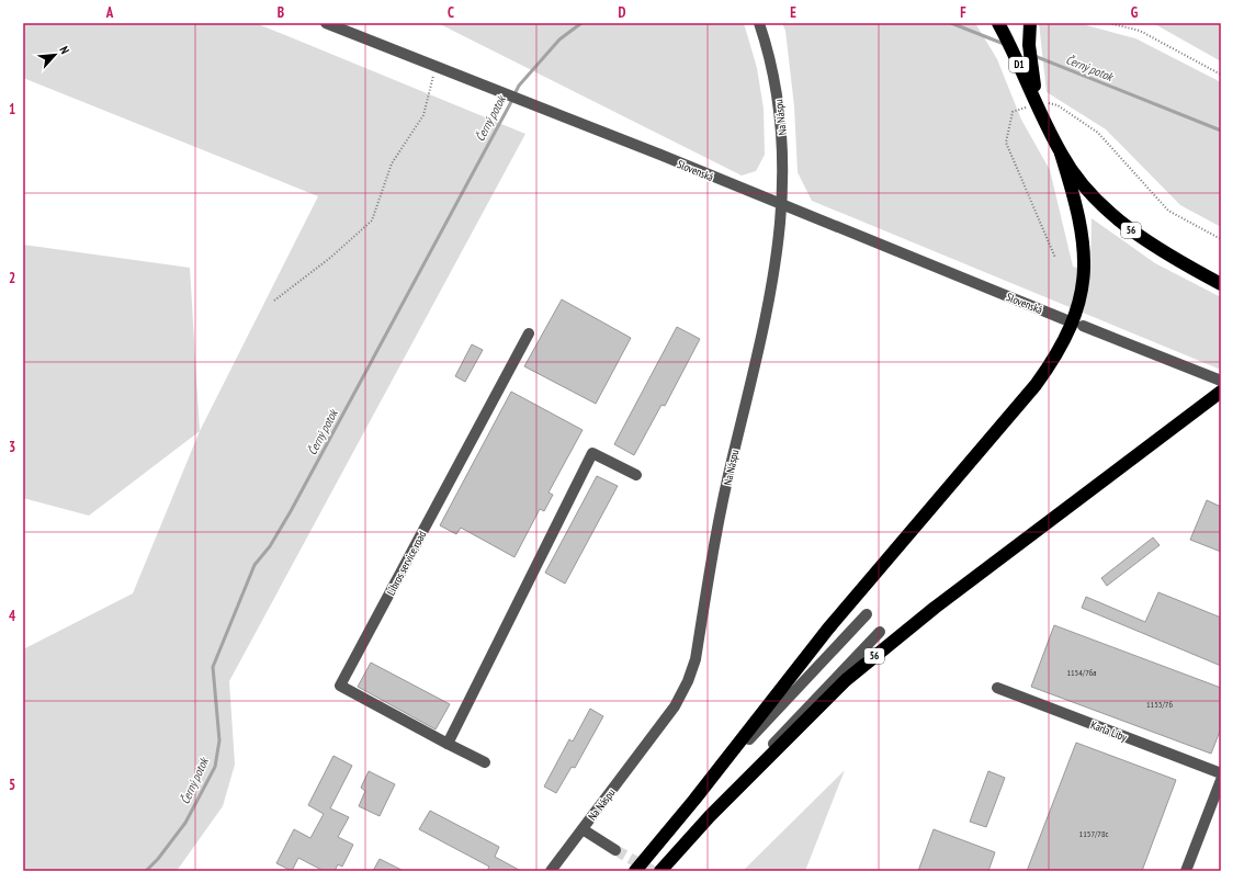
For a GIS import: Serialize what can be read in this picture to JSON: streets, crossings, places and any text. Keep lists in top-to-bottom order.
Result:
{
  "streets": {
    "highway": ["D1", "56"],
    "street": [
      "Na Náspu",
      "Slovenská",
      "Libros service road",
      "Karla Líby"
    ]
  },
  "crossings": [
    ["D1", "56"],
    ["Na Náspu", "Slovenská"]
  ],
  "water": ["Černý potok"],
  "house_numbers": ["1154/76a", "1153/76", "1157/78c"],
  "north": "top right",
  "grid": {
    "columns": [
      "A",
      "B",
      "C",
      "D",
      "E",
      "F",
      "G"
    ],
    "rows": [
      "1",
      "2",
      "3",
      "4",
      "5"
    ]
  }
}
